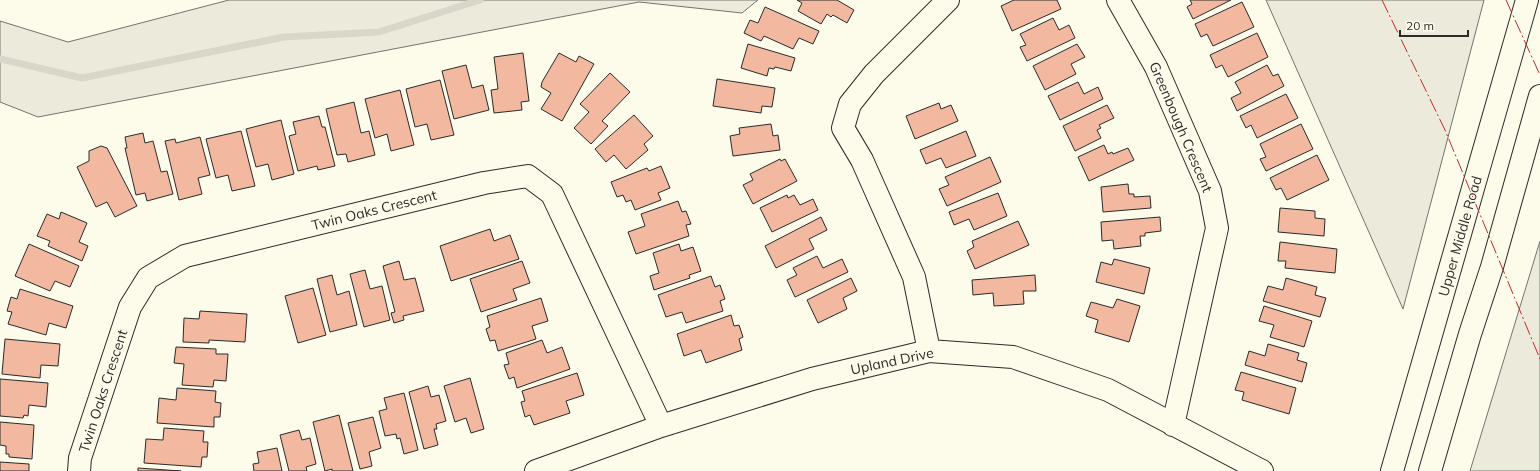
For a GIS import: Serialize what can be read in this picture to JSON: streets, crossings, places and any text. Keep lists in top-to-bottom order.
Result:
{
  "streets": {
    "street": [
      "Greenbough Crescent",
      "Twin Oaks Crescent",
      "Upper Middle Road",
      "Upland Drive"
    ]
  },
  "crossings": [
    ["Greenbough Crescent", "Upland Drive"],
    ["Twin Oaks Crescent", "Upland Drive"]
  ],
  "scale_bar": "20 m"
}
